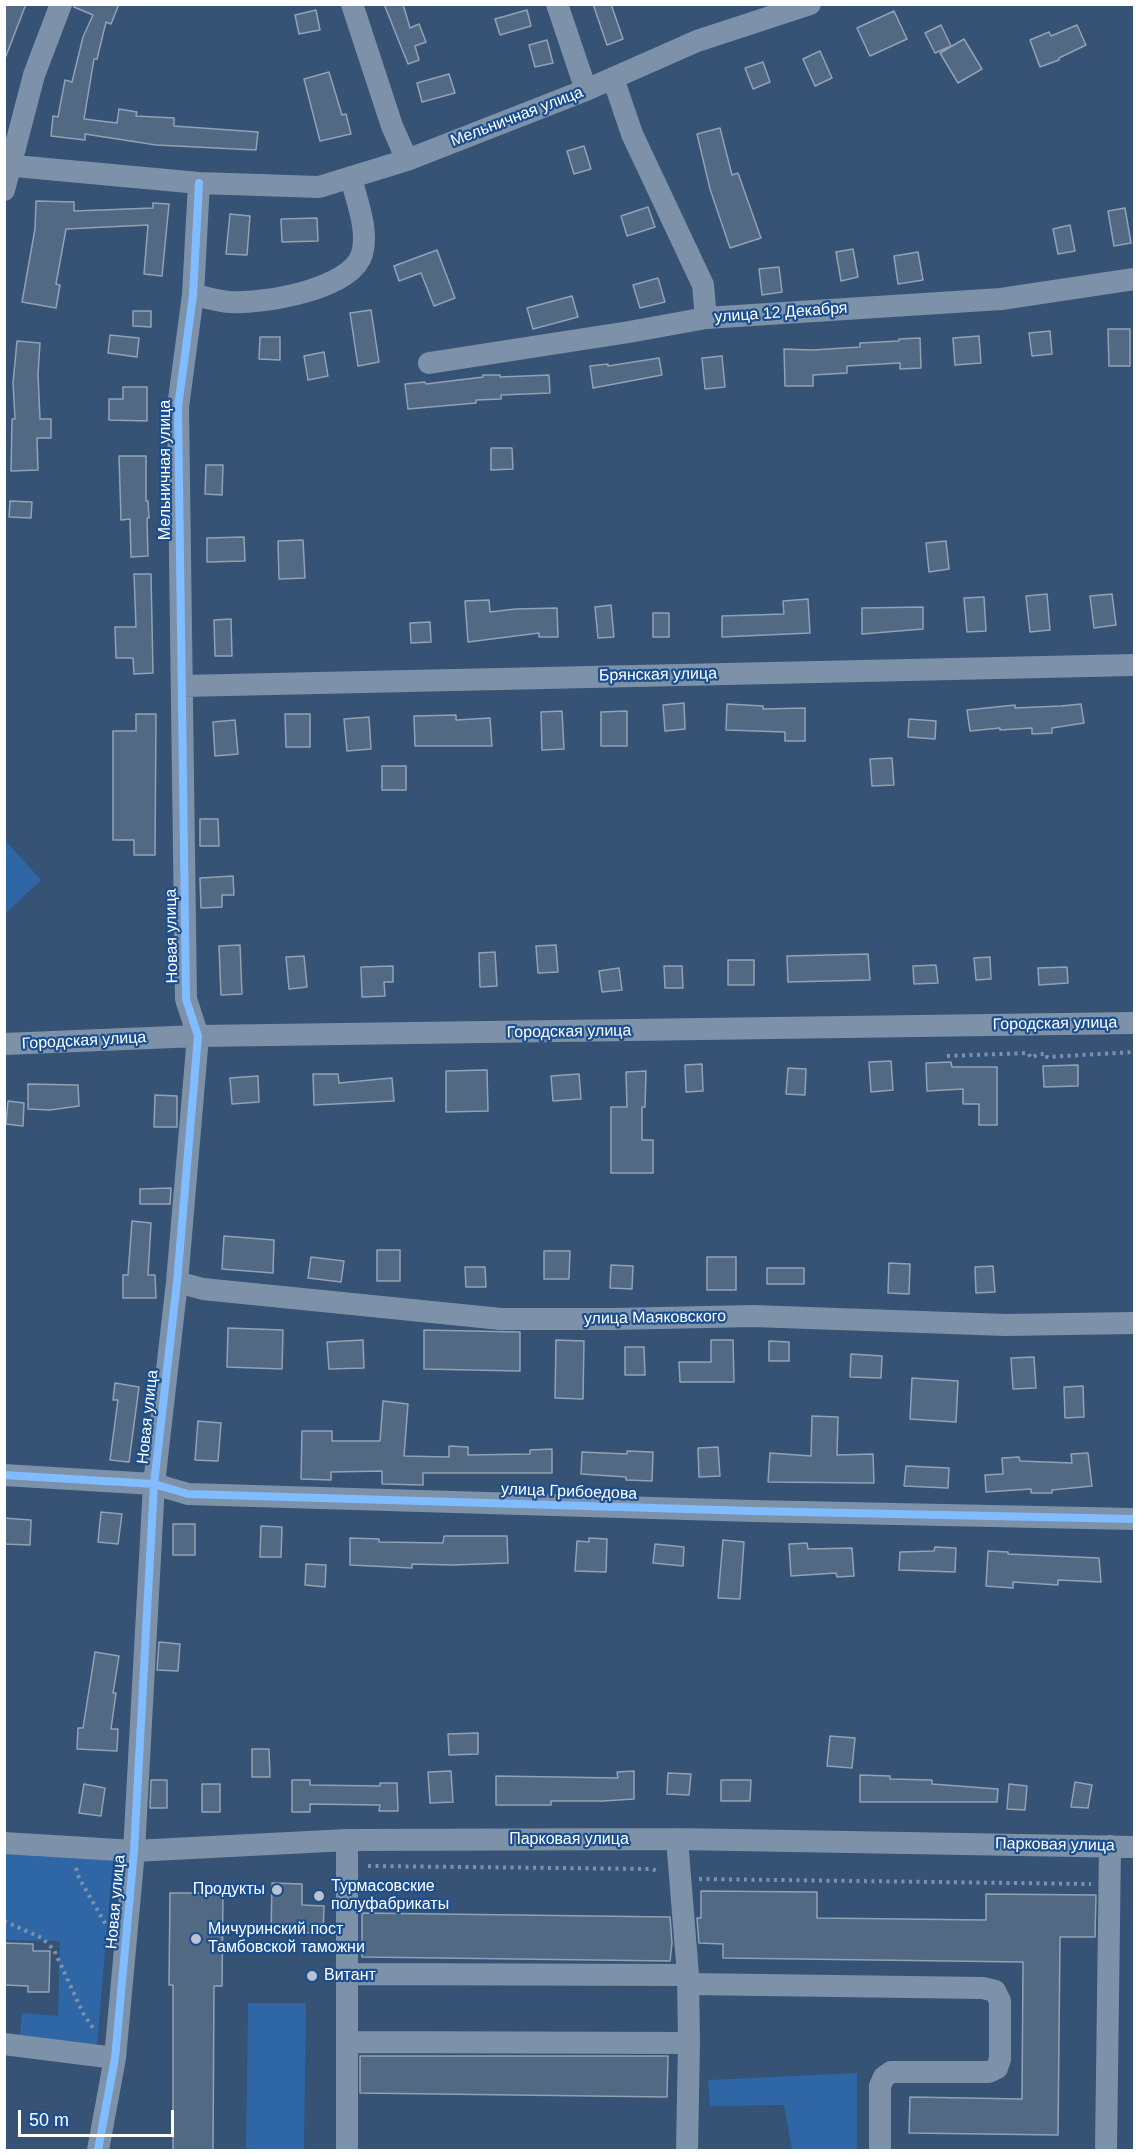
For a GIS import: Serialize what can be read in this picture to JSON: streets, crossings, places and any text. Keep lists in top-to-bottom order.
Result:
{
  "streets": {
    "street": [
      "Мельничная улица",
      "улица 12 Декабря",
      "Брянская улица",
      "Новая улица",
      "Городская улица",
      "улица Маяковского",
      "улица Грибоедова",
      "Парковая улица"
    ]
  },
  "crossings": [
    ["Мельничная улица", "Брянская улица"],
    ["Мельничная улица", "Новая улица"],
    ["Брянская улица", "Новая улица"],
    ["Новая улица", "Городская улица"],
    ["Новая улица", "улица Маяковского"],
    ["Новая улица", "улица Грибоедова"],
    ["Новая улица", "Парковая улица"]
  ],
  "places": [
    "Продукты",
    "Турмасовские полуфабрикаты",
    "Мичуринский пост Тамбовской таможни",
    "Витант"
  ],
  "scale_bar": "50 m"
}
